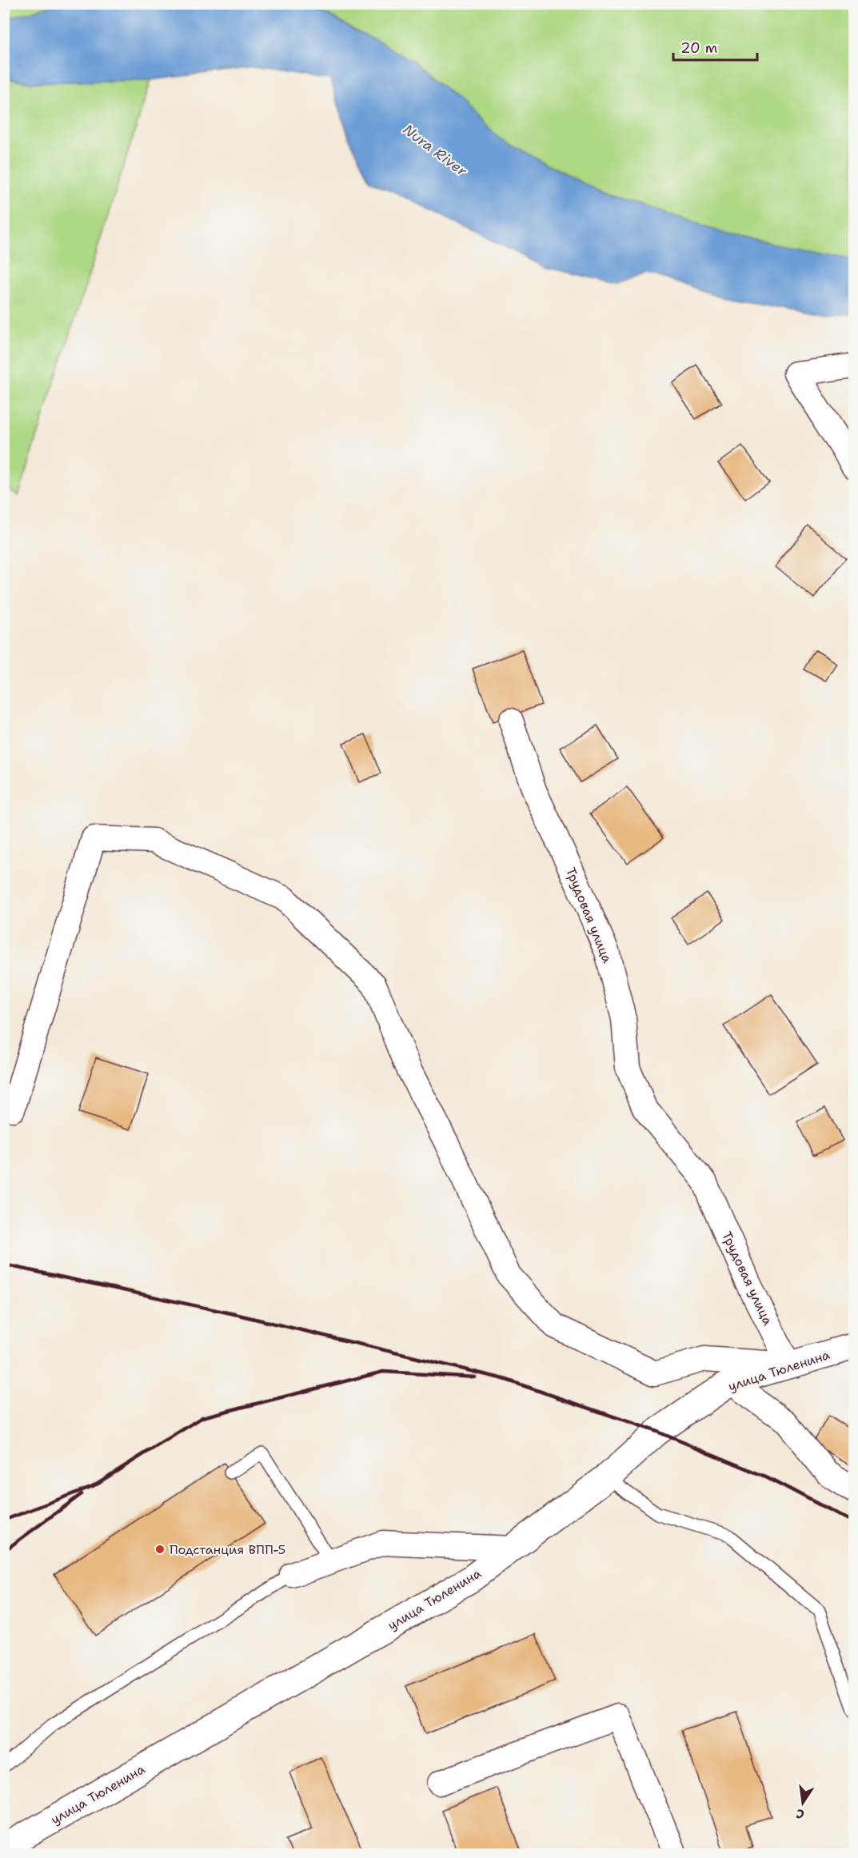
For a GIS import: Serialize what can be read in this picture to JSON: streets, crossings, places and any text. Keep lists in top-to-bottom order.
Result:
{
  "streets": {
    "street": ["Трудовая улица", "улица Тюленина"]
  },
  "crossings": [
    ["Трудовая улица", "улица Тюленина"]
  ],
  "water": ["Nura River"],
  "places": ["Подстанция ВПП-5"],
  "scale_bar": "20 m",
  "north": "bottom"
}
